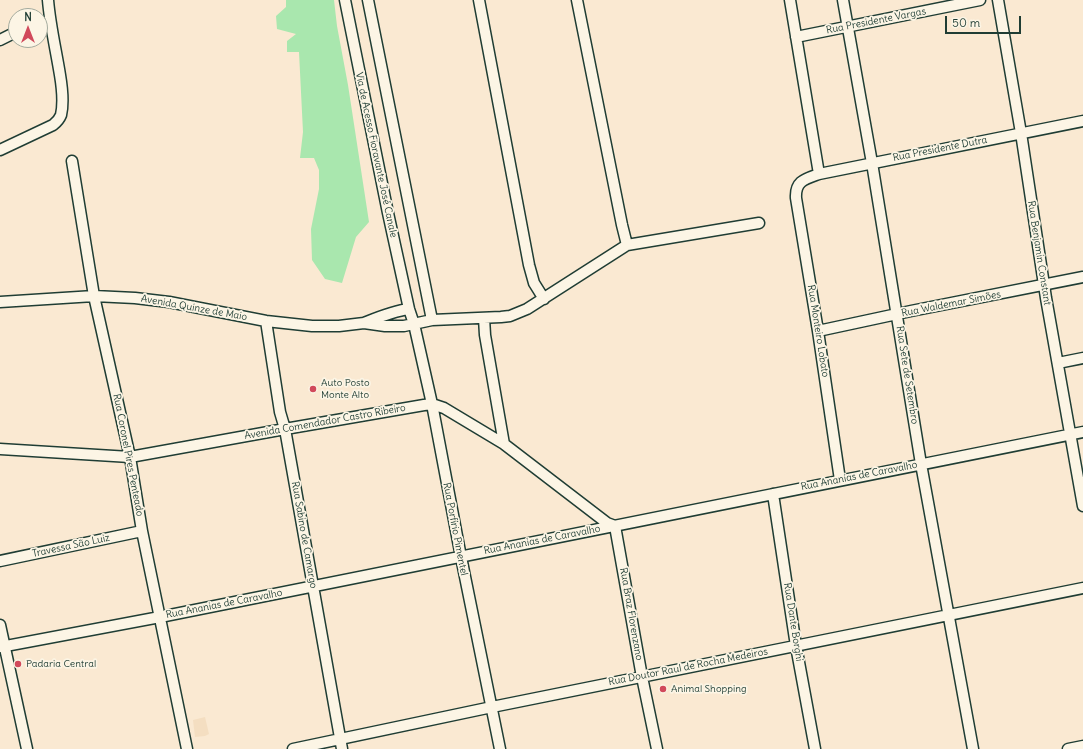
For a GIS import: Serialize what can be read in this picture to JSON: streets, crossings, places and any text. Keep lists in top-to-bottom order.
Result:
{
  "streets": {
    "street": [
      "Rua Presidente Vargas",
      "Rua Presidente Dutra",
      "Via de Acesso Fioravante José Canale",
      "Rua Benjamin Constant",
      "Rua Waldemar Simões",
      "Avenida Quinze de Maio",
      "Rua Monteiro Lobato",
      "Rua Sete de Setembro",
      "Avenida Comendador Castro Ribeiro",
      "Rua Coronel Pires Penteado",
      "Rua Ananias de Caravalho",
      "Rua Porfírio Pimentel",
      "Rua Sabino de Camargo",
      "Travessa São Luiz",
      "Rua Braz Florenzano",
      "Rua Dante Borghi",
      "Rua Doutor Raul de Rocha Medeiros"
    ]
  },
  "crossings": [
    ["Rua Presidente Vargas", "Rua Sete de Setembro"],
    ["Rua Presidente Dutra", "Rua Benjamin Constant"],
    ["Rua Presidente Dutra", "Rua Monteiro Lobato"],
    ["Rua Presidente Dutra", "Rua Sete de Setembro"],
    ["Via de Acesso Fioravante José Canale", "Rua Porfírio Pimentel"],
    ["Rua Benjamin Constant", "Rua Waldemar Simões"],
    ["Rua Benjamin Constant", "Rua Ananias de Caravalho"],
    ["Rua Waldemar Simões", "Rua Monteiro Lobato"],
    ["Rua Waldemar Simões", "Rua Sete de Setembro"],
    ["Avenida Quinze de Maio", "Rua Coronel Pires Penteado"],
    ["Avenida Quinze de Maio", "Rua Sabino de Camargo"],
    ["Rua Monteiro Lobato", "Rua Ananias de Caravalho"],
    ["Rua Sete de Setembro", "Rua Ananias de Caravalho"],
    ["Rua Sete de Setembro", "Rua Doutor Raul de Rocha Medeiros"],
    ["Avenida Comendador Castro Ribeiro", "Rua Coronel Pires Penteado"],
    ["Avenida Comendador Castro Ribeiro", "Rua Porfírio Pimentel"],
    ["Avenida Comendador Castro Ribeiro", "Rua Sabino de Camargo"],
    ["Rua Coronel Pires Penteado", "Rua Ananias de Caravalho"],
    ["Rua Coronel Pires Penteado", "Travessa São Luiz"],
    ["Rua Ananias de Caravalho", "Rua Porfírio Pimentel"],
    ["Rua Ananias de Caravalho", "Rua Sabino de Camargo"],
    ["Rua Ananias de Caravalho", "Rua Braz Florenzano"],
    ["Rua Ananias de Caravalho", "Rua Dante Borghi"],
    ["Rua Porfírio Pimentel", "Rua Doutor Raul de Rocha Medeiros"],
    ["Rua Sabino de Camargo", "Rua Doutor Raul de Rocha Medeiros"],
    ["Rua Braz Florenzano", "Rua Doutor Raul de Rocha Medeiros"],
    ["Rua Dante Borghi", "Rua Doutor Raul de Rocha Medeiros"]
  ],
  "places": ["Auto Posto Monte Alto", "Padaria Central", "Animal Shopping"],
  "scale_bar": "50 m",
  "north": "top"
}
